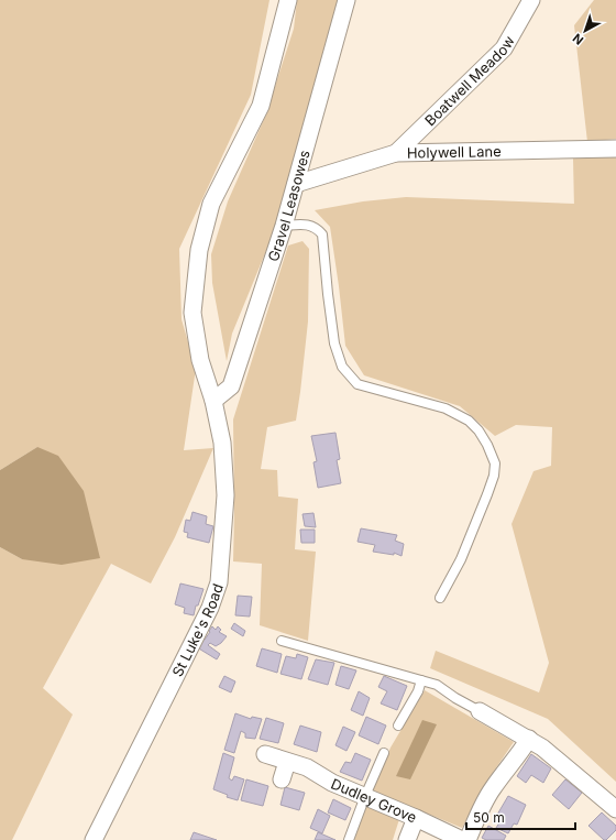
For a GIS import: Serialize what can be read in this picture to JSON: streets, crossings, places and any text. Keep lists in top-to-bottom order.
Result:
{
  "streets": {
    "street": [
      "Boatwell Meadow",
      "Holywell Lane",
      "Gravel Leasowes",
      "St Luke's Road",
      "Dudley Grove"
    ]
  },
  "crossings": [
    ["Boatwell Meadow", "Holywell Lane"],
    ["Holywell Lane", "Gravel Leasowes"],
    ["Gravel Leasowes", "St Luke's Road"]
  ],
  "scale_bar": "50 m",
  "north": "bottom left"
}
